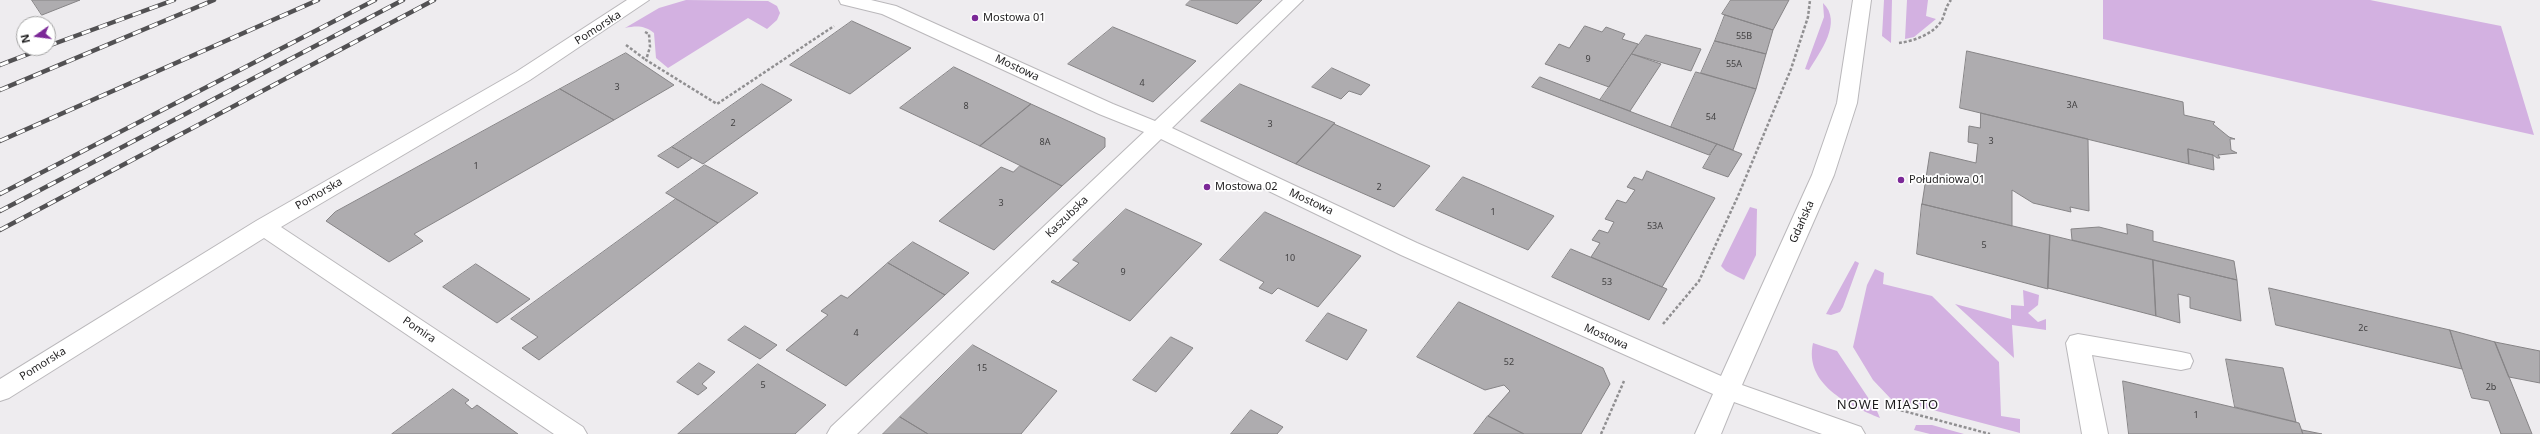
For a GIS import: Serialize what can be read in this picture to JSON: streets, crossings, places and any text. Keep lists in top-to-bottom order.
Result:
{
  "streets": {
    "street": [
      "Pomorska",
      "Mostowa",
      "Kaszubska",
      "Gdańska",
      "Pomira"
    ]
  },
  "crossings": [
    ["Pomorska", "Pomira"],
    ["Mostowa", "Kaszubska"],
    ["Mostowa", "Gdańska"]
  ],
  "districts": ["NOWE MIASTO"],
  "places": ["Mostowa 01", "Południowa 01", "Mostowa 02"],
  "house_numbers": [
    "55B",
    "9",
    "55A",
    "4",
    "3",
    "3A",
    "8",
    "54",
    "2",
    "3",
    "3",
    "8A",
    "1",
    "2",
    "3",
    "1",
    "53A",
    "5",
    "10",
    "9",
    "53",
    "2c",
    "4",
    "52",
    "15",
    "5",
    "2b",
    "1"
  ],
  "north": "left"
}
